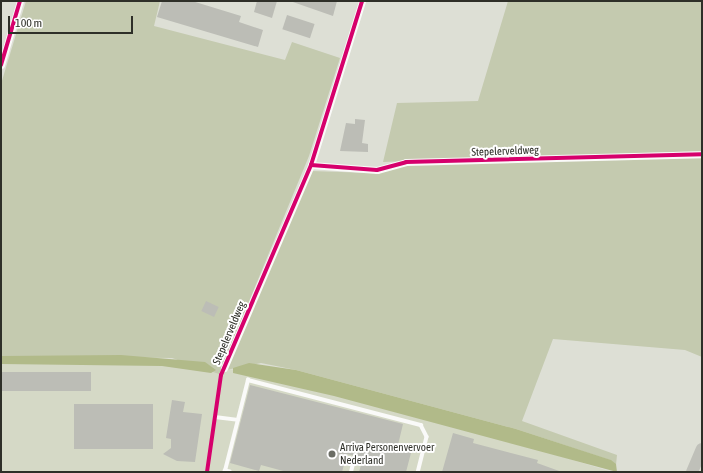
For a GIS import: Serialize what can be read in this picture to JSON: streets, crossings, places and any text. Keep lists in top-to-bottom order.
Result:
{
  "streets": {
    "street": ["Stepelerveldweg"]
  },
  "places": ["Arriva Personenvervoer Nederland"],
  "scale_bar": "100 m"
}
